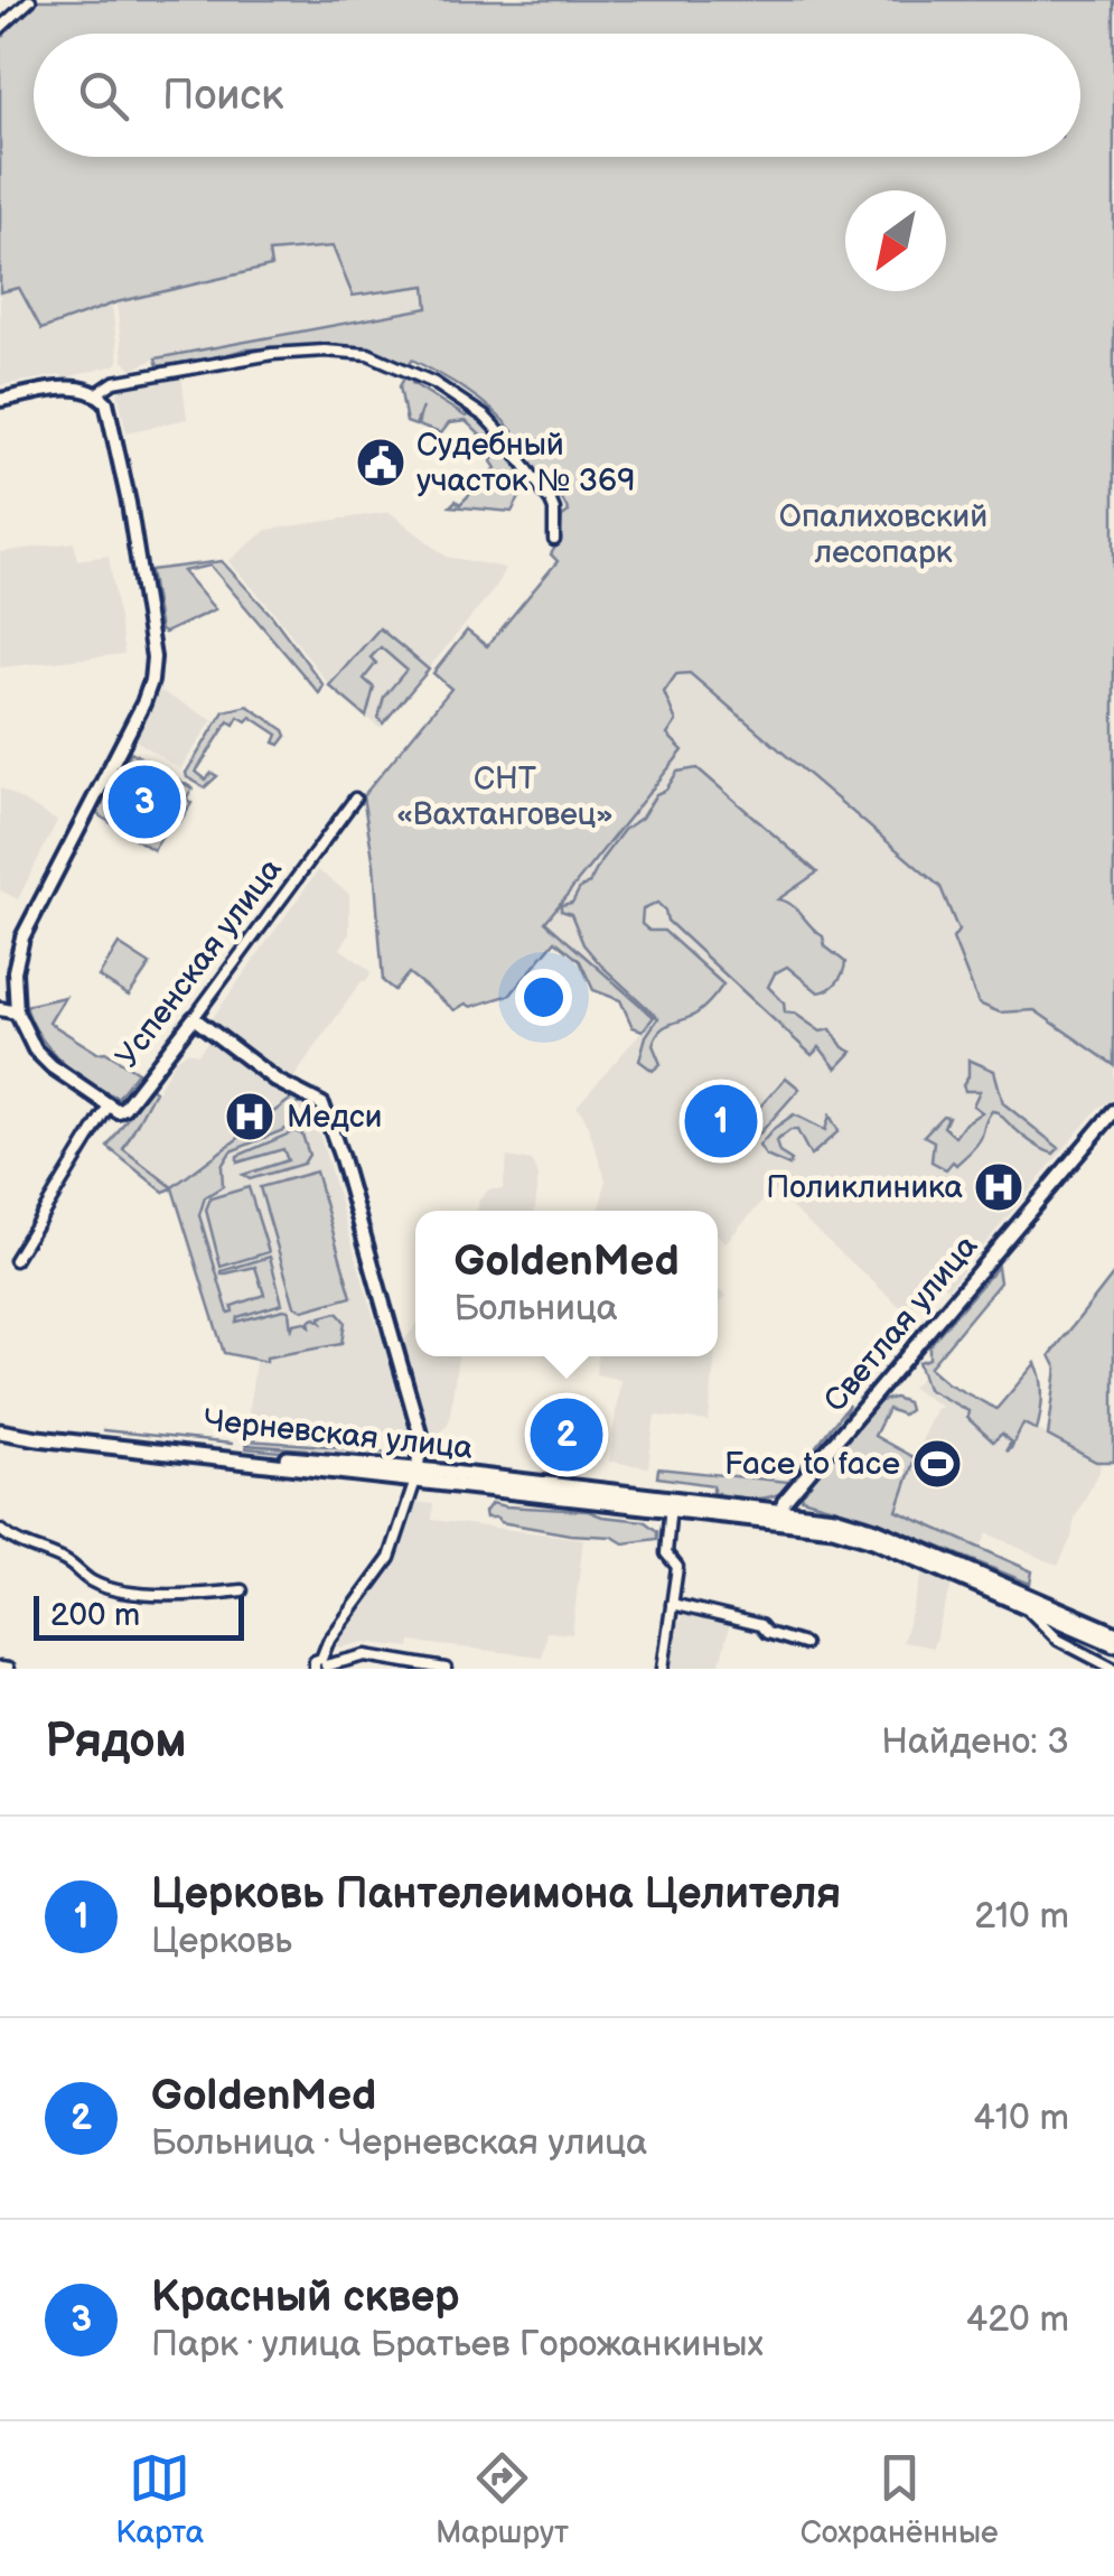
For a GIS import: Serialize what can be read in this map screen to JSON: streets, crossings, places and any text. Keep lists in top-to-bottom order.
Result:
{
  "streets": {
    "main road": ["Черневская улица"],
    "street": ["Успенская улица", "Светлая улица"]
  },
  "crossings": [
    ["Светлая улица", "Черневская улица"]
  ],
  "parks": ["Опалиховский лесопарк", "СНТ «Вахтанговец»"],
  "places": {
    "public building": ["Судебный участок № 369"],
    "hospital": ["Медси", "Поликлиника"],
    "sports": ["Face to face"]
  },
  "scale_bar": "200 m",
  "north": "bottom left",
  "page": {
    "search": "Поиск",
    "pins": ["3", "1", "2"],
    "popup": ["GoldenMed", "Больница"],
    "scale": "200 m",
    "heading": ["Рядом", "Найдено: 3"],
    "list": [
      {
        "mark": "1",
        "name": "Церковь Пантелеимона Целителя",
        "note": "Церковь",
        "value": "210 m"
      },
      {
        "mark": "2",
        "name": "GoldenMed",
        "note": "Больница · Черневская улица",
        "value": "410 m"
      },
      {
        "mark": "3",
        "name": "Красный сквер",
        "note": "Парк · улица Братьев Горожанкиных",
        "value": "420 m"
      }
    ],
    "nav": ["Карта", "Маршрут", "Сохранённые"]
  }
}
